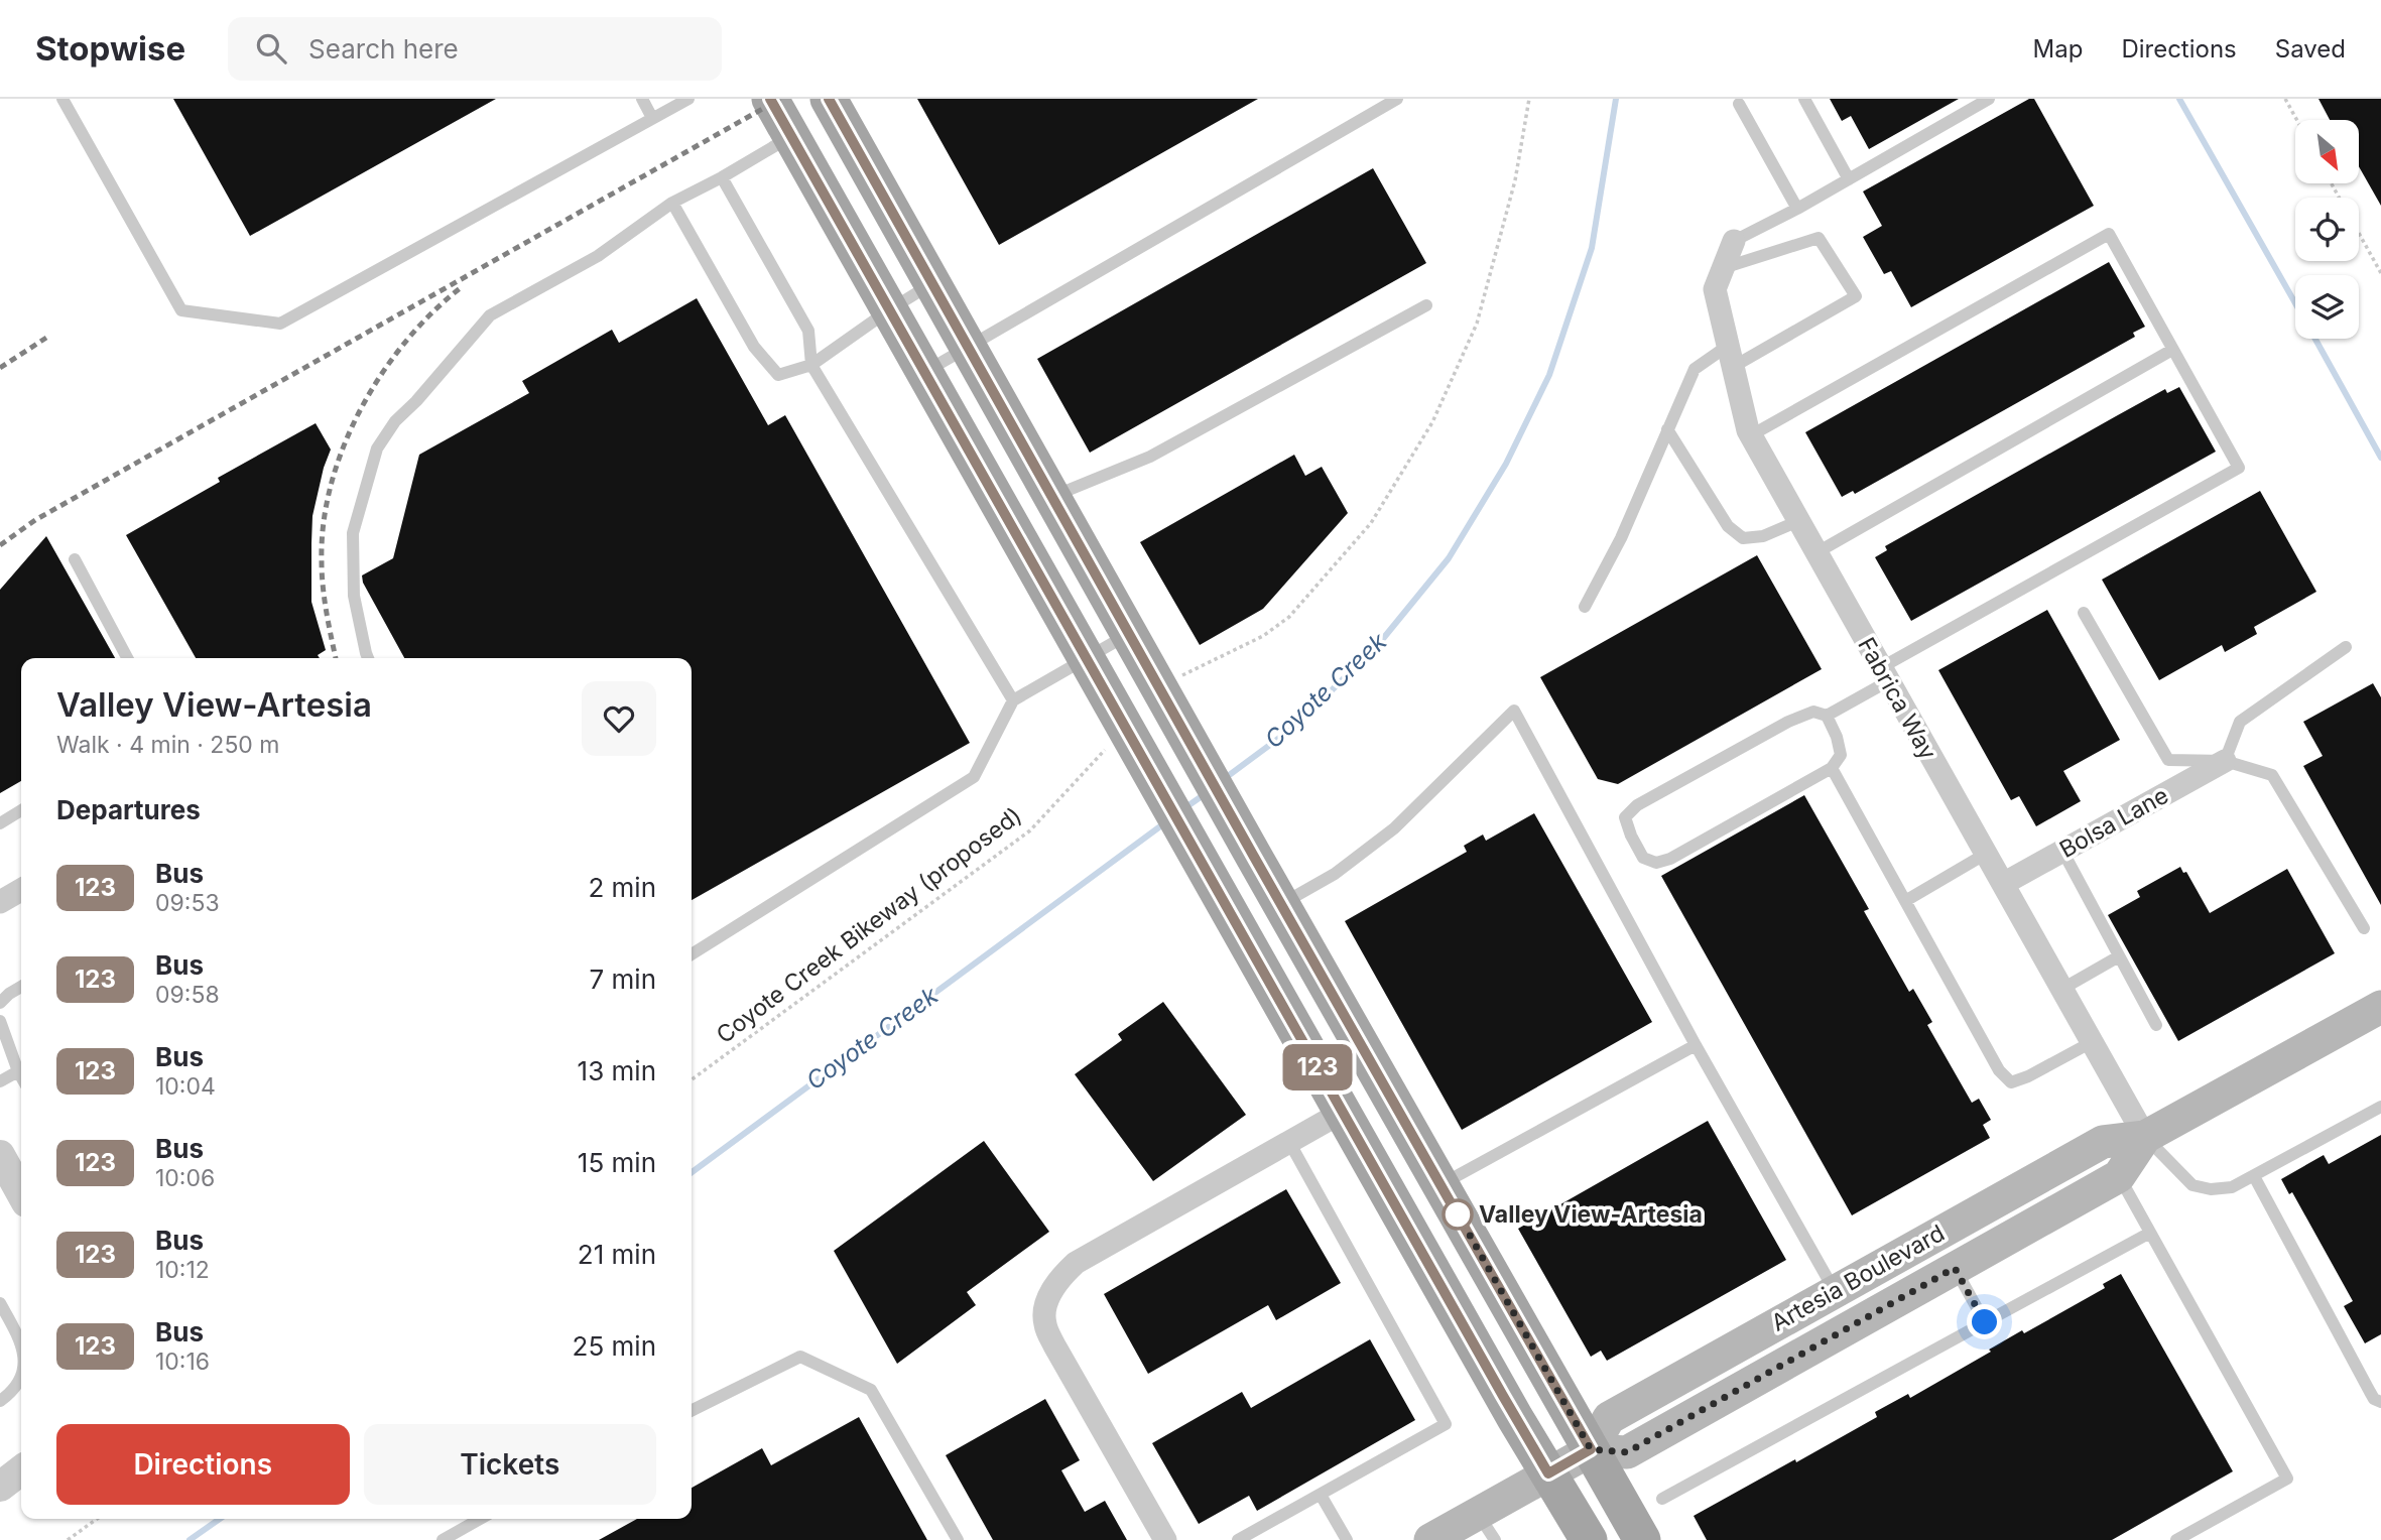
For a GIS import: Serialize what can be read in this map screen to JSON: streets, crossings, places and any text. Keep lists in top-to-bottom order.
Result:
{
  "streets": {
    "main road": ["Artesia Boulevard"],
    "street": ["Fabrica Way", "Bolsa Lane"],
    "path": ["Coyote Creek Bikeway (proposed)"]
  },
  "crossings": [
    ["Fabrica Way", "Bolsa Lane"],
    ["Fabrica Way", "Artesia Boulevard"]
  ],
  "water": ["Coyote Creek"],
  "places": ["Valley View-Artesia"],
  "lines": ["bus line 123"],
  "north": "bottom right",
  "page": {
    "header": "Stopwise",
    "search": "Search here",
    "nav": ["Map", "Directions", "Saved"],
    "on_map": "123",
    "heading": [
      ["Valley View-Artesia", "Walk · 4 min · 250 m"],
      "Departures"
    ],
    "list": [
      {
        "mark": "123",
        "name": "Bus",
        "note": "09:53",
        "value": "2 min"
      },
      {
        "mark": "123",
        "name": "Bus",
        "note": "09:58",
        "value": "7 min"
      },
      {
        "mark": "123",
        "name": "Bus",
        "note": "10:04",
        "value": "13 min"
      },
      {
        "mark": "123",
        "name": "Bus",
        "note": "10:06",
        "value": "15 min"
      },
      {
        "mark": "123",
        "name": "Bus",
        "note": "10:12",
        "value": "21 min"
      },
      {
        "mark": "123",
        "name": "Bus",
        "note": "10:16",
        "value": "25 min"
      }
    ],
    "buttons": ["Directions", "Tickets"]
  }
}
